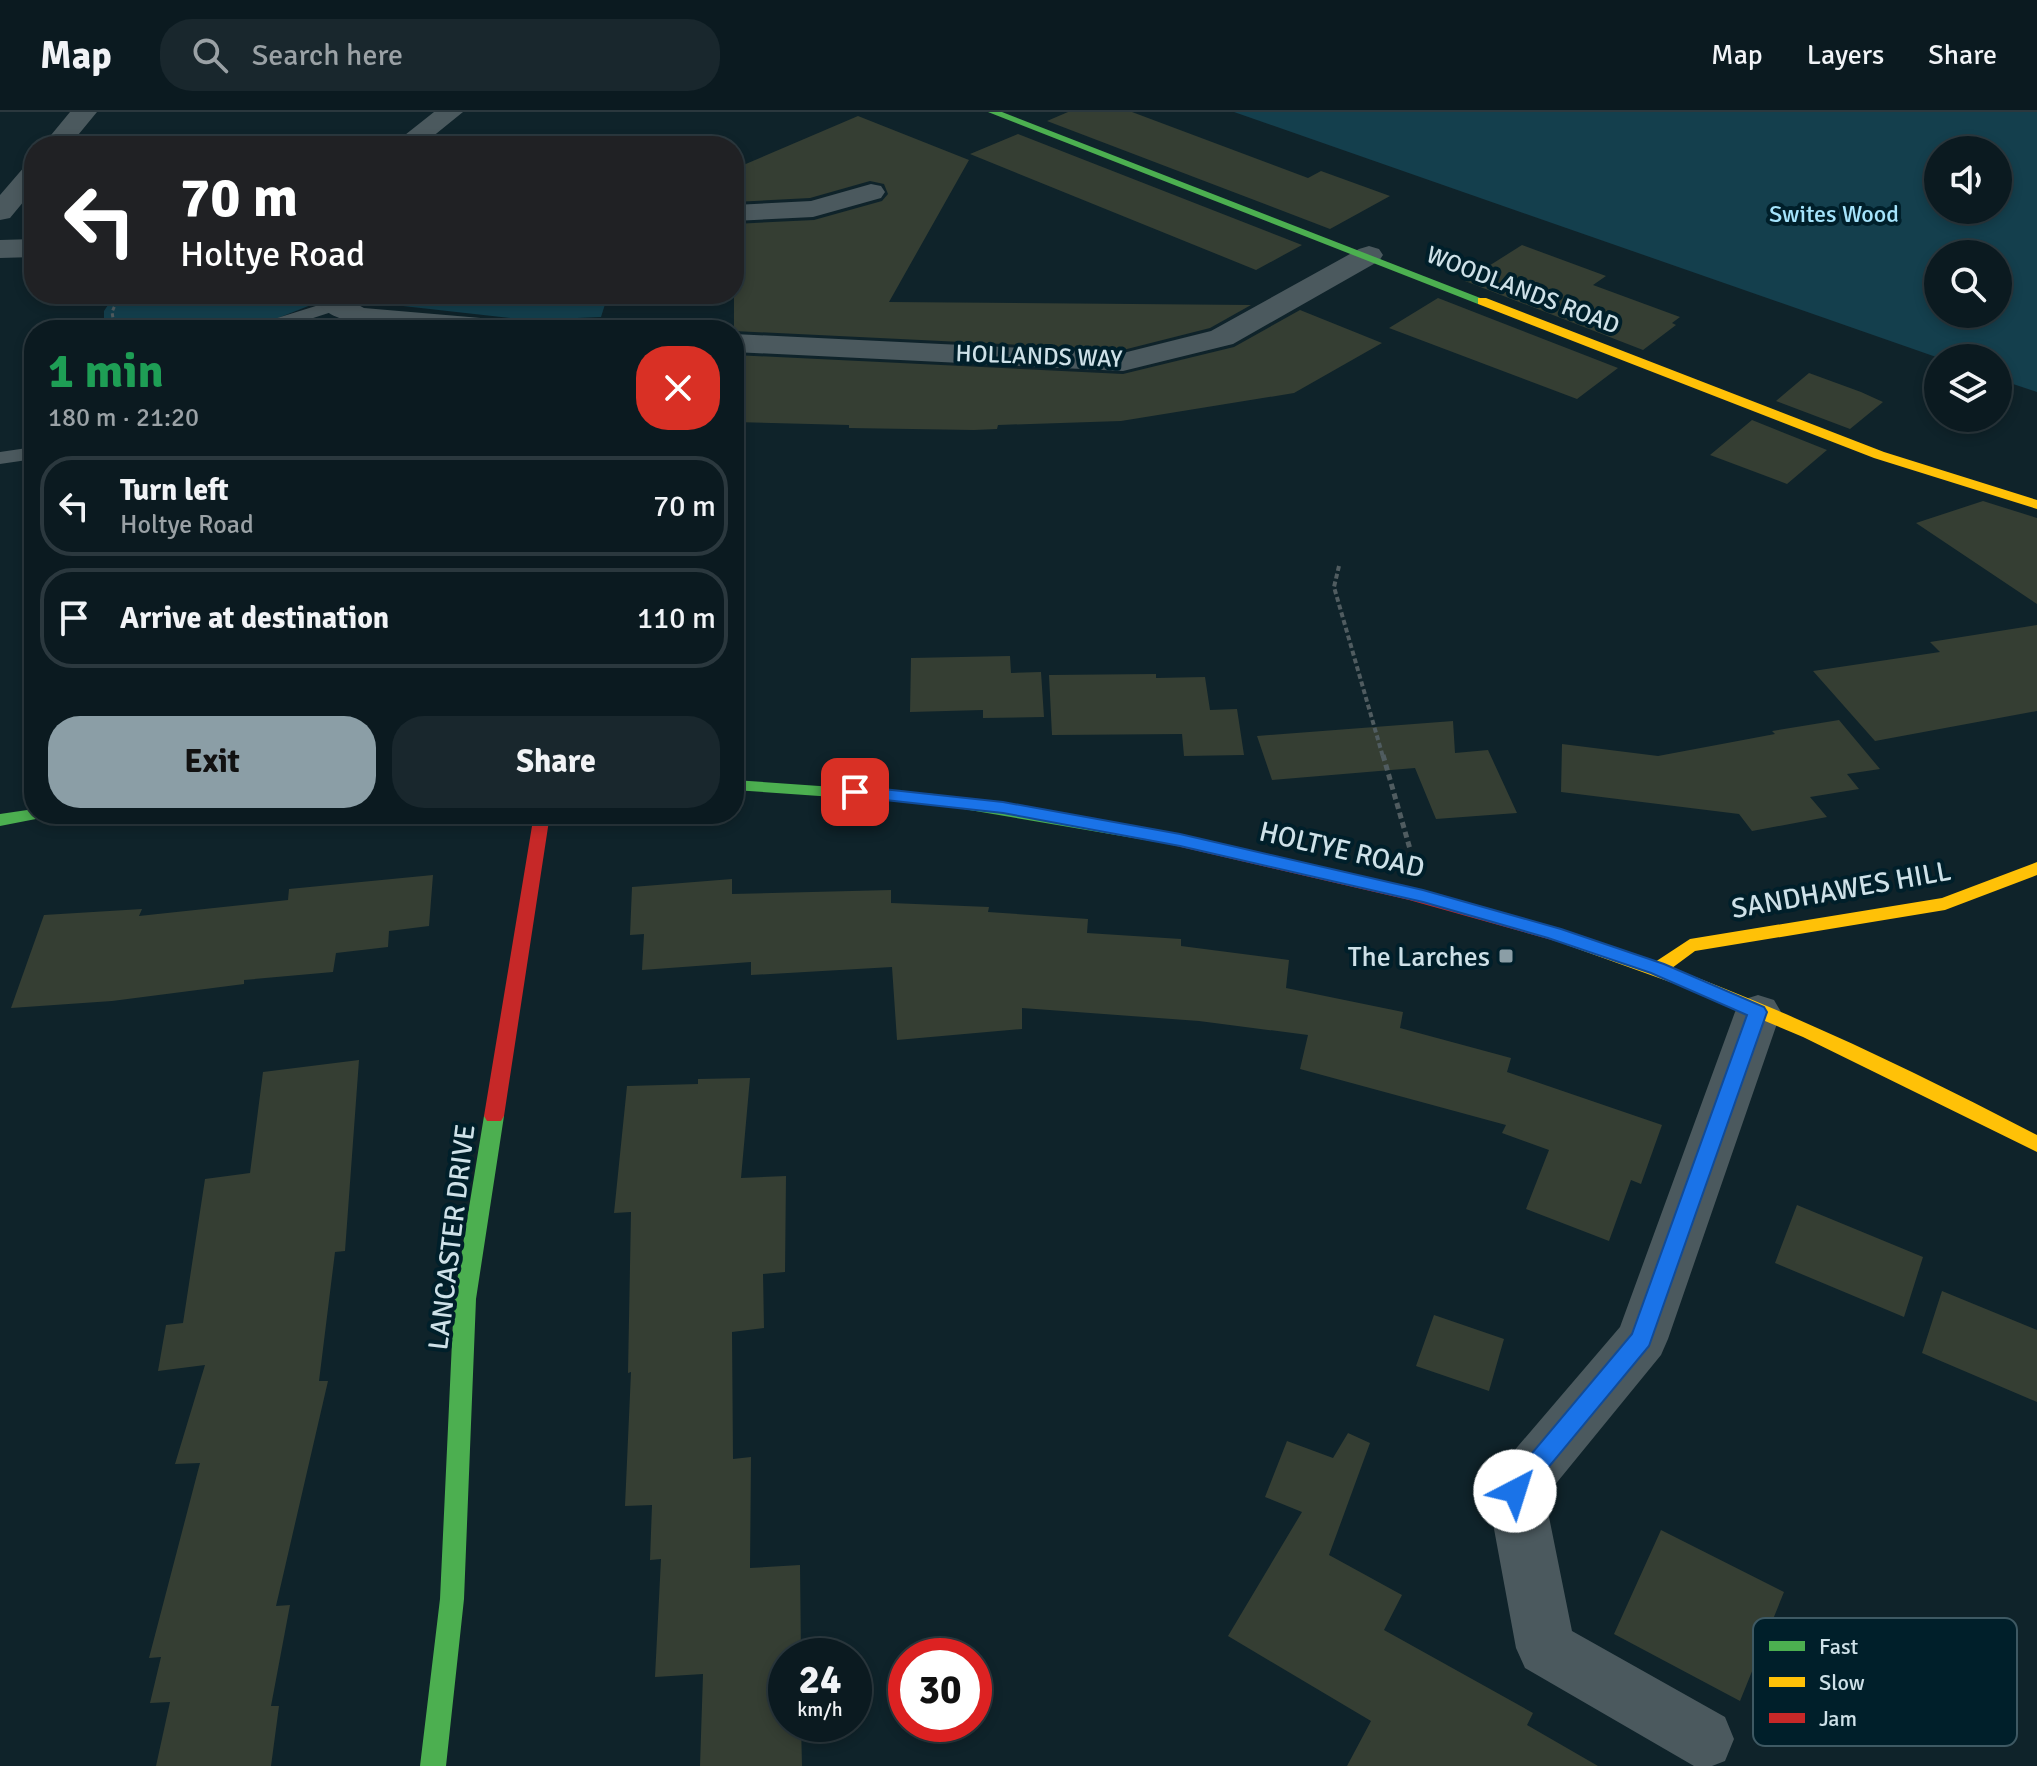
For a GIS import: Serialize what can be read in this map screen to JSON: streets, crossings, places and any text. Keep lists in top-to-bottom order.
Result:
{
  "streets": {
    "street": [
      "WOODLANDS ROAD",
      "HOLLANDS WAY",
      "HOLTYE ROAD",
      "SANDHAWES HILL",
      "LANCASTER DRIVE"
    ]
  },
  "crossings": [
    ["WOODLANDS ROAD", "HOLLANDS WAY"],
    ["HOLTYE ROAD", "SANDHAWES HILL"]
  ],
  "parks": ["Swites Wood"],
  "places": {
    "transit": ["The Larches"]
  },
  "legend": ["Fast", "Slow", "Jam"],
  "page": {
    "header": "Map",
    "search": "Search here",
    "nav": ["Map", "Layers", "Share"],
    "turn": ["70 m", "Holtye Road"],
    "heading": ["1 min", "180 m · 21:20"],
    "list": [
      {
        "name": "Turn left",
        "note": "Holtye Road",
        "value": "70 m"
      },
      {
        "name": "Arrive at destination",
        "value": "110 m"
      }
    ],
    "buttons": ["Exit", "Share"],
    "speed": "24 km/h",
    "limit": "30"
  }
}
